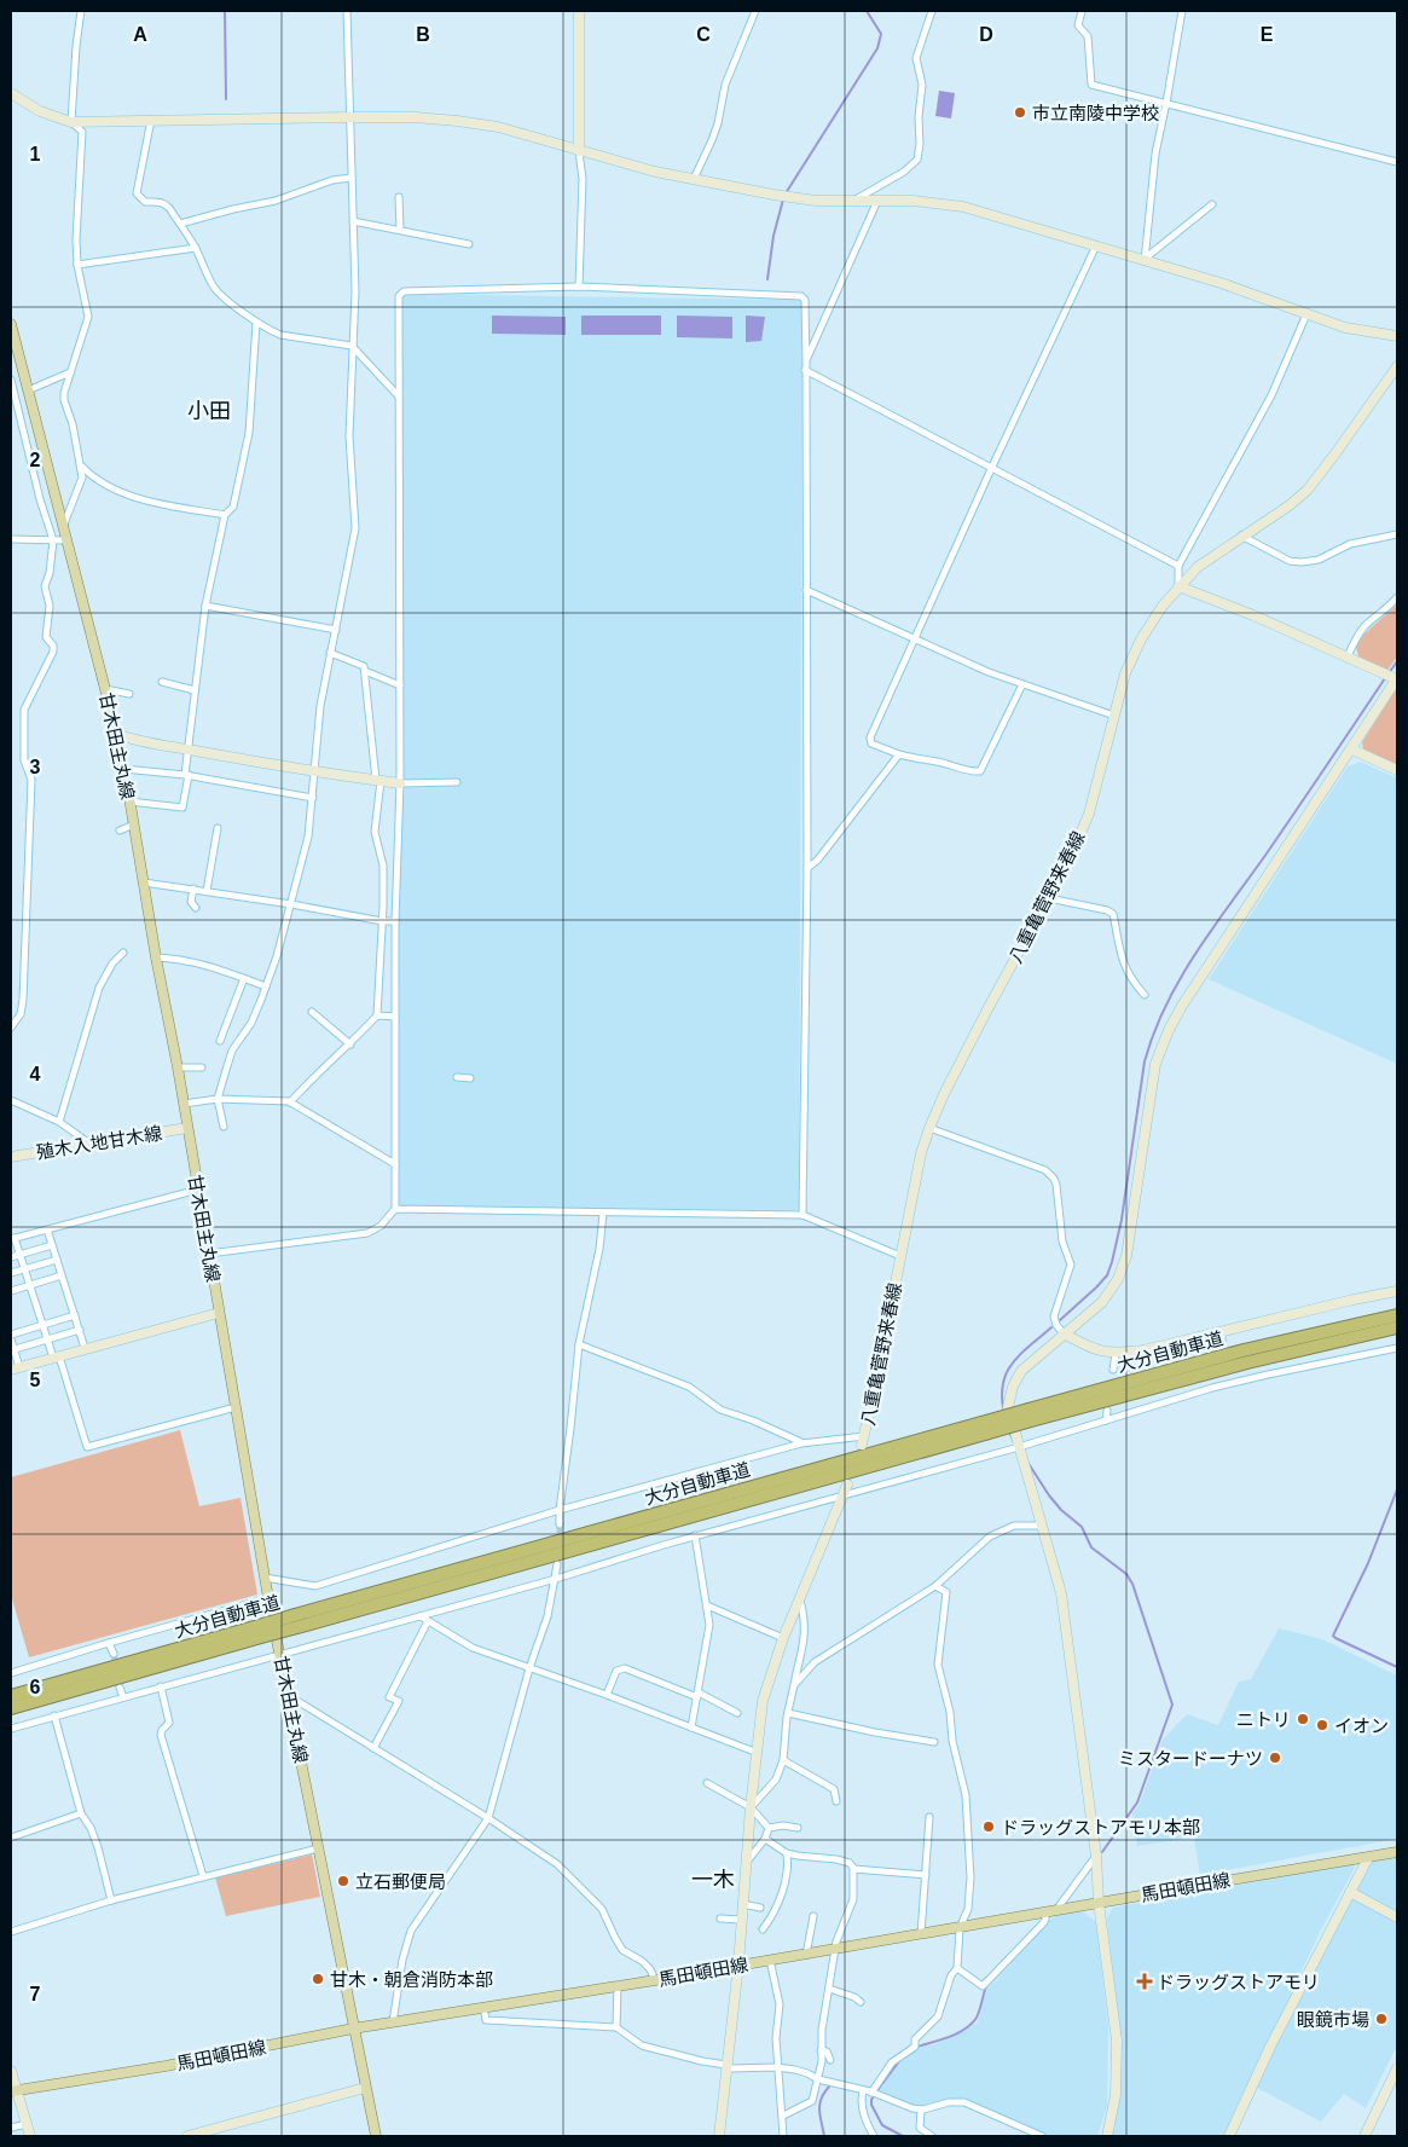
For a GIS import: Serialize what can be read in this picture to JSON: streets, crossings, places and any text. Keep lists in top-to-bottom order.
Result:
{
  "streets": {
    "highway": ["大分自動車道"],
    "main road": ["甘木田主丸線", "馬田頓田線"],
    "street": ["八重亀菅野来春線", "殖木入地甘木線"]
  },
  "crossings": [
    ["甘木田主丸線", "殖木入地甘木線"],
    ["甘木田主丸線", "馬田頓田線"]
  ],
  "districts": ["小田", "一木"],
  "places": {
    "other": [
      "市立南陵中学校",
      "ニトリ",
      "イオン",
      "ミスタードーナツ",
      "ドラッグストアモリ本部",
      "立石郵便局",
      "甘木・朝倉消防本部",
      "眼鏡市場"
    ],
    "health": ["ドラッグストアモリ"]
  },
  "grid": {
    "columns": [
      "A",
      "B",
      "C",
      "D",
      "E"
    ],
    "rows": [
      "1",
      "2",
      "3",
      "4",
      "5",
      "6",
      "7"
    ]
  }
}
